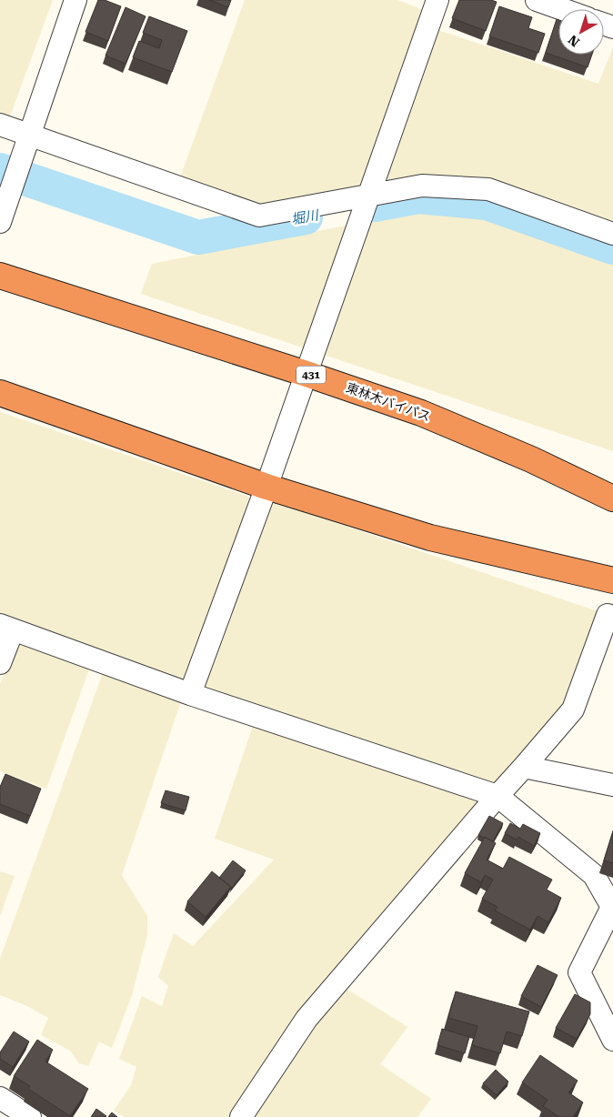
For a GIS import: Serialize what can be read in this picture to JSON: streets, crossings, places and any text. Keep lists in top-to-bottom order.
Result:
{
  "streets": {
    "highway": ["431", "東林木バイパス"]
  },
  "water": ["堀川"],
  "north": "bottom left"
}
